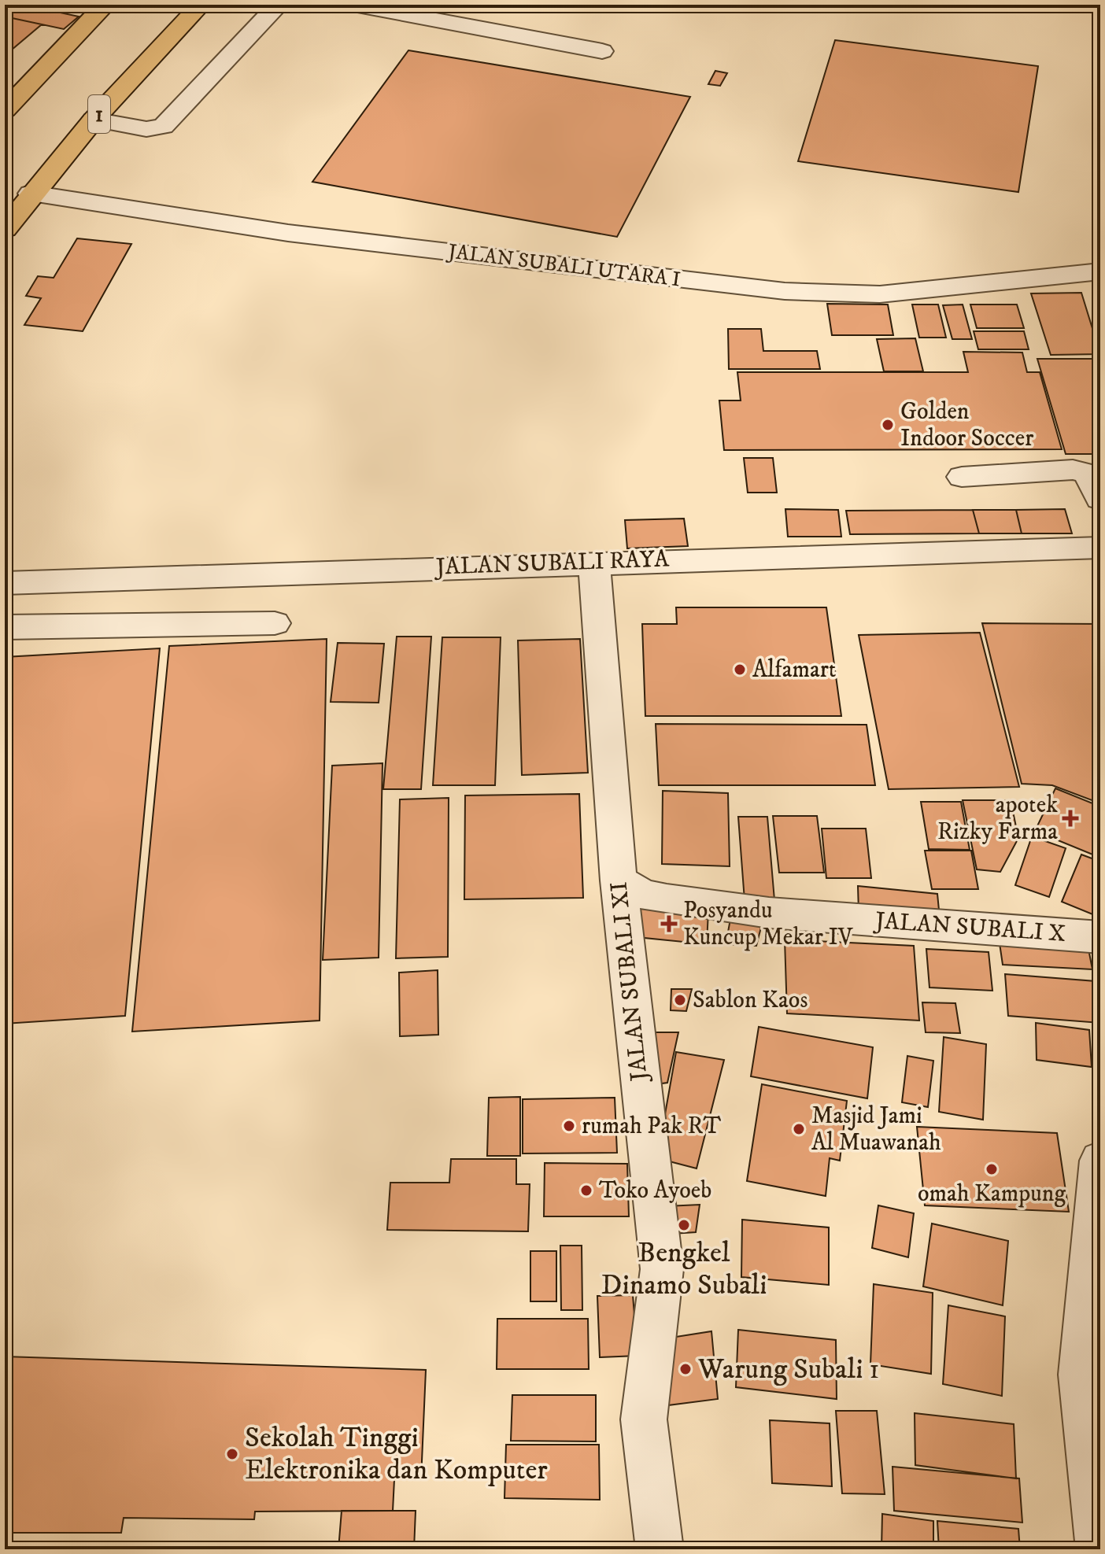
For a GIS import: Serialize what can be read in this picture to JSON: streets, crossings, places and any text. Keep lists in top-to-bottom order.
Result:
{
  "streets": {
    "highway": ["1"],
    "street": [
      "JALAN SUBALI UTARA I",
      "JALAN SUBALI RAYA",
      "JALAN SUBALI X",
      "JALAN SUBALI XI"
    ]
  },
  "crossings": [
    ["1", "JALAN SUBALI UTARA I"],
    ["JALAN SUBALI RAYA", "JALAN SUBALI XI"],
    ["JALAN SUBALI X", "JALAN SUBALI XI"]
  ],
  "places": {
    "other": [
      "Golden Indoor Soccer",
      "Alfamart",
      "Sablon Kaos",
      "rumah Pak RT",
      "Masjid Jami Al Muawanah",
      "omah Kampung",
      "Toko Ayoeb",
      "Bengkel Dinamo Subali",
      "Warung Subali 1",
      "Sekolah Tinggi Elektronika dan Komputer"
    ],
    "health": ["apotek Rizky Farma", "Posyandu Kuncup Mekar IV"]
  }
}
